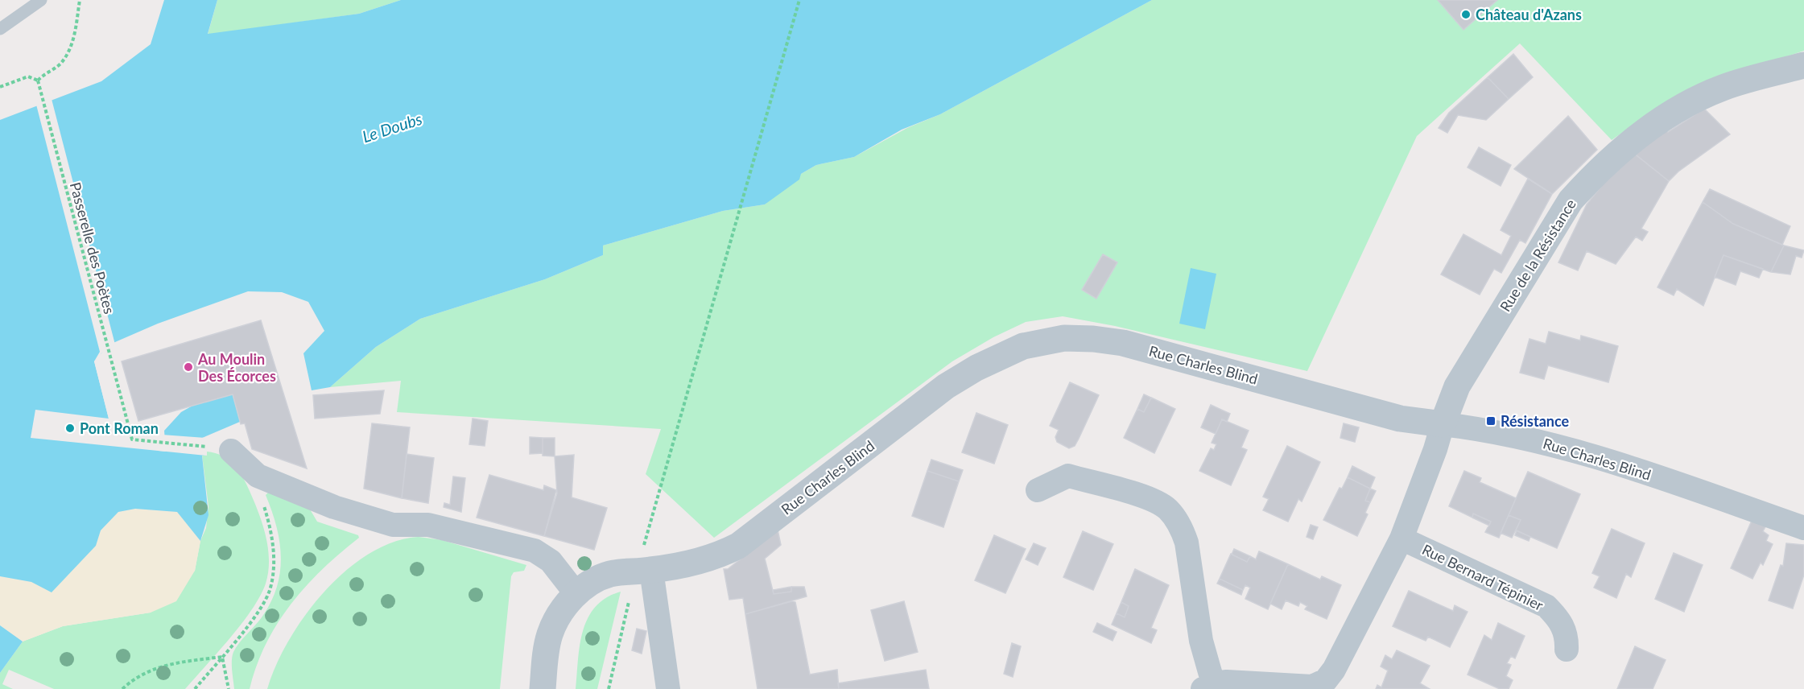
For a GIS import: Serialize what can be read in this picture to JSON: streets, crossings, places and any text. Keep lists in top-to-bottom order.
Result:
{
  "streets": {
    "street": ["Rue de la Résistance", "Rue Charles Blind", "Rue Bernard Tépinier"],
    "path": ["Passerelle des Poètes"]
  },
  "crossings": [
    ["Rue de la Résistance", "Rue Charles Blind"]
  ],
  "water": ["Le Doubs"],
  "places": {
    "other": ["Château d'Azans", "Au Moulin Des Écorces", "Pont Roman"],
    "transit": ["Résistance"]
  }
}
